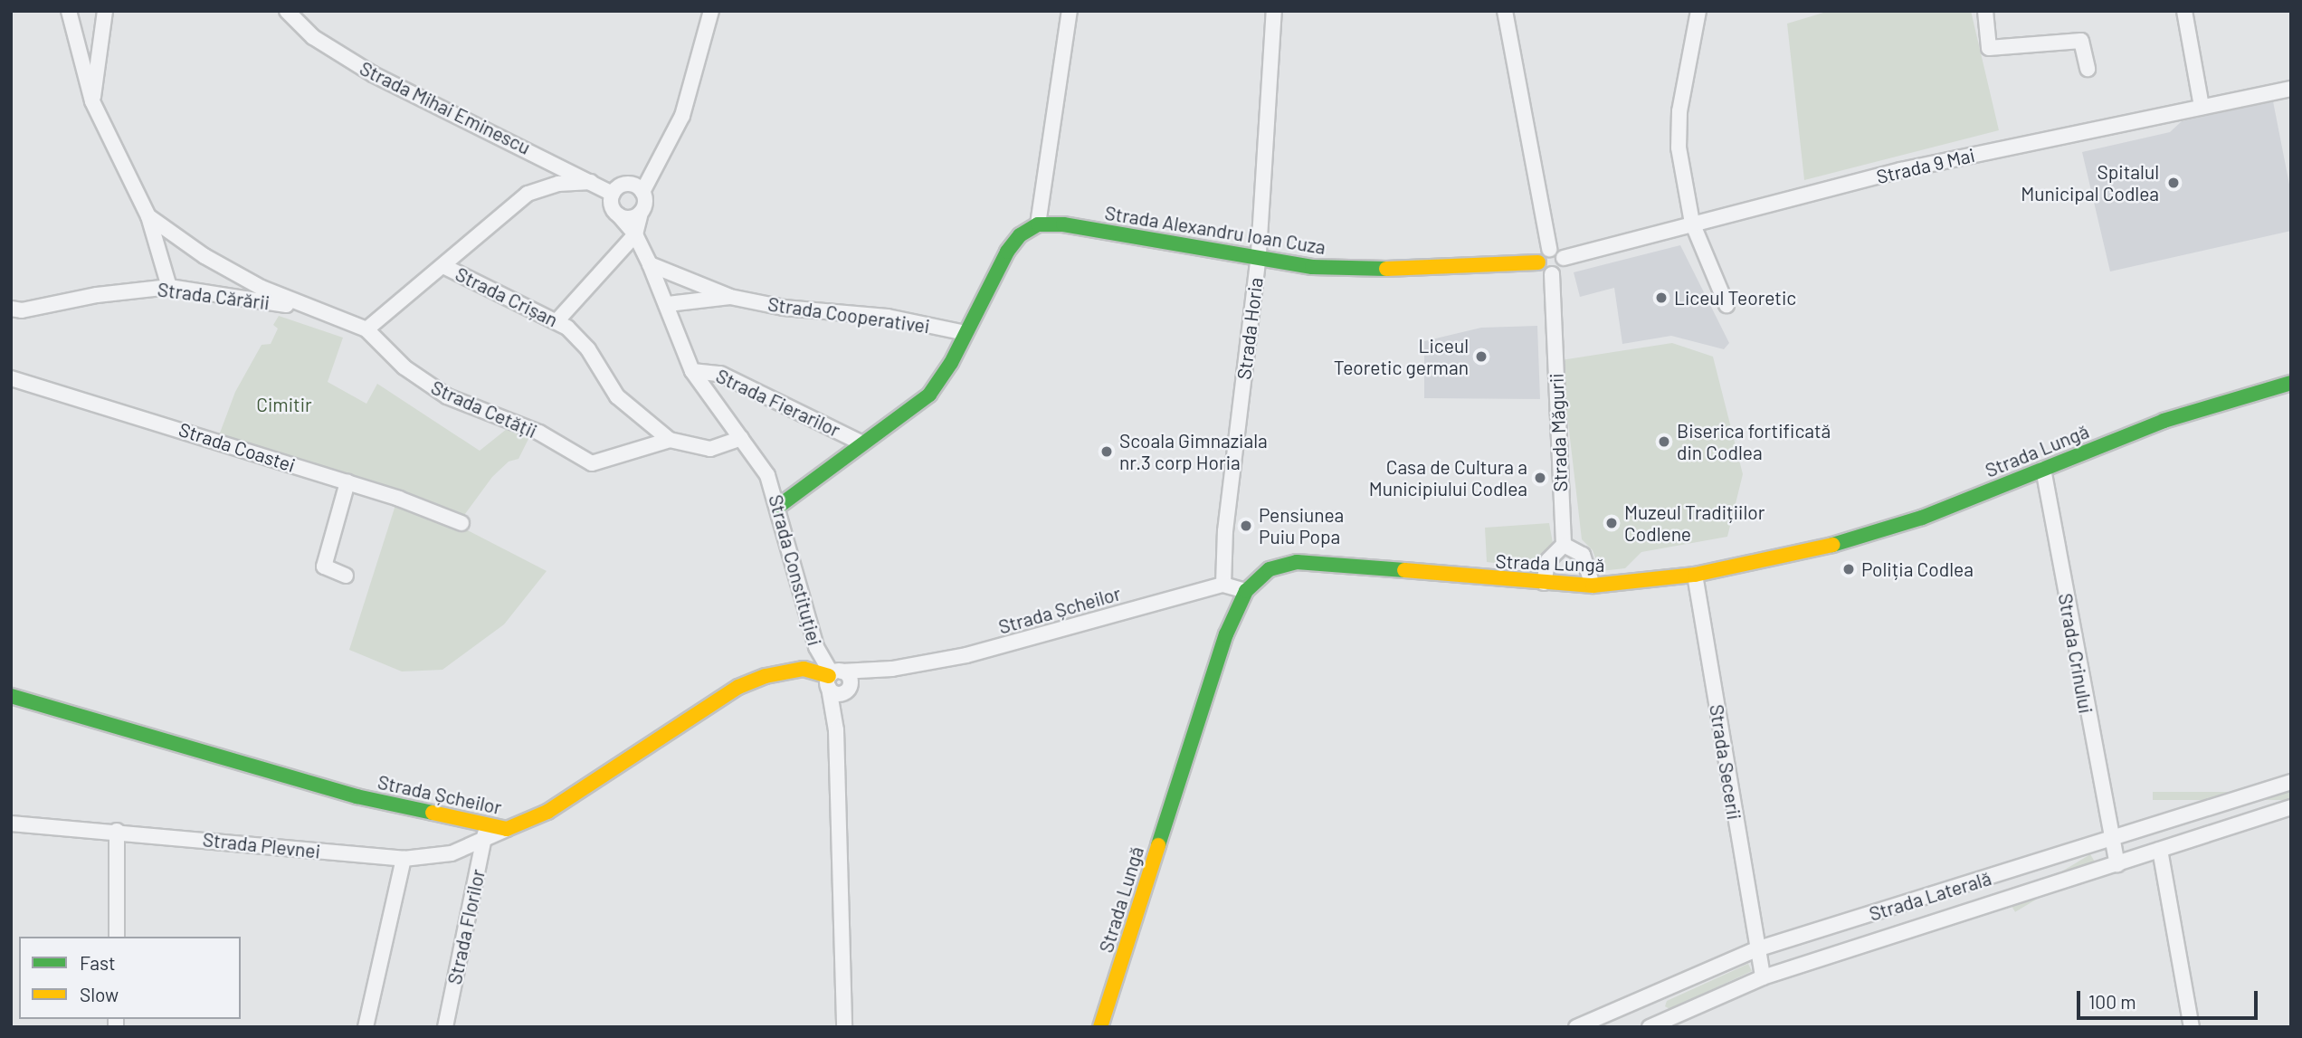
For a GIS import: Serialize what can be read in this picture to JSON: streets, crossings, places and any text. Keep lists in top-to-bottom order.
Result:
{
  "streets": {
    "main road": ["Strada Alexandru Ioan Cuza", "Strada Lungă", "Strada Șcheilor"],
    "street": [
      "Strada Mihai Eminescu",
      "Strada 9 Mai",
      "Strada Cărării",
      "Strada Crișan",
      "Strada Cooperativei",
      "Strada Horia",
      "Strada Fierarilor",
      "Strada Cetății",
      "Strada Măgurii",
      "Strada Coastei",
      "Strada Constituției",
      "Strada Crinului",
      "Strada Secerii",
      "Strada Plevnei",
      "Strada Laterală",
      "Strada Florilor"
    ]
  },
  "crossings": [
    ["Strada Mihai Eminescu", "Strada Constituției"],
    ["Strada 9 Mai", "Strada Alexandru Ioan Cuza"],
    ["Strada 9 Mai", "Strada Măgurii"],
    ["Strada Alexandru Ioan Cuza", "Strada Horia"],
    ["Strada Alexandru Ioan Cuza", "Strada Măgurii"],
    ["Strada Cărării", "Strada Cetății"],
    ["Strada Crișan", "Strada Cetății"],
    ["Strada Cooperativei", "Strada Constituției"],
    ["Strada Horia", "Strada Șcheilor"],
    ["Strada Fierarilor", "Strada Constituției"],
    ["Strada Cetății", "Strada Constituției"],
    ["Strada Lungă", "Strada Crinului"],
    ["Strada Lungă", "Strada Secerii"],
    ["Strada Constituției", "Strada Șcheilor"],
    ["Strada Șcheilor", "Strada Plevnei"],
    ["Strada Șcheilor", "Strada Florilor"],
    ["Strada Crinului", "Strada Laterală"],
    ["Strada Secerii", "Strada Laterală"],
    ["Strada Plevnei", "Strada Florilor"]
  ],
  "parks": ["Cimitir"],
  "places": [
    "Spitalul Municipal Codlea",
    "Liceul Teoretic",
    "Liceul Teoretic german",
    "Biserica fortificată din Codlea",
    "Scoala Gimnaziala nr.3 corp Horia",
    "Casa de Cultura a Municipiului Codlea",
    "Muzeul Tradițiilor Codlene",
    "Pensiunea Puiu Popa",
    "Poliția Codlea"
  ],
  "legend": ["Fast", "Slow"],
  "scale_bar": "100 m"
}
